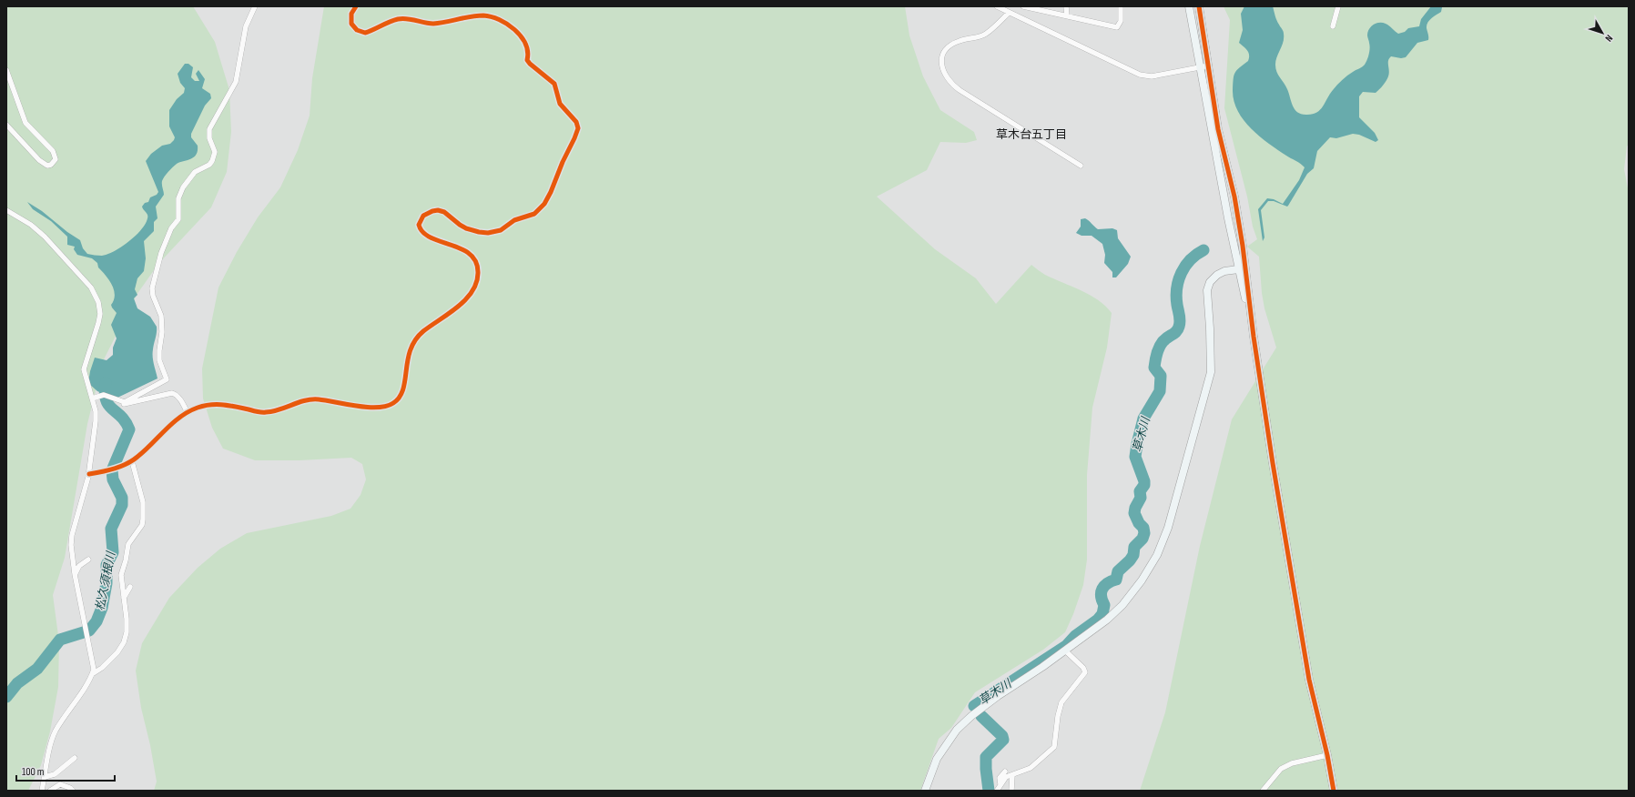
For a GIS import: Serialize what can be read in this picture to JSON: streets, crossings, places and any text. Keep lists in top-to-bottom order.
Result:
{
  "districts": ["草木台五丁目"],
  "water": ["草木川", "松久須根川"],
  "scale_bar": "100 m",
  "north": "bottom right"
}
